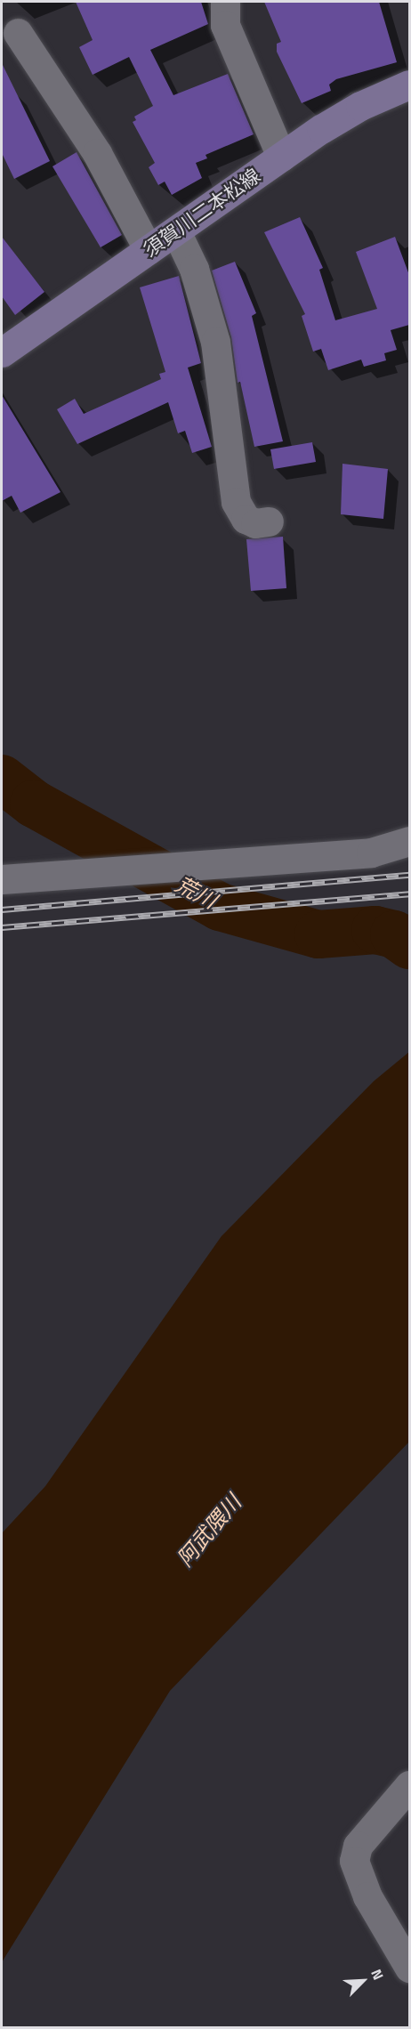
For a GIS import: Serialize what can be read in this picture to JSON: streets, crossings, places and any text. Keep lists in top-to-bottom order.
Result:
{
  "streets": {
    "main road": ["須賀川二本松線"]
  },
  "water": ["荒川", "阿武隈川"],
  "north": "top right"
}
